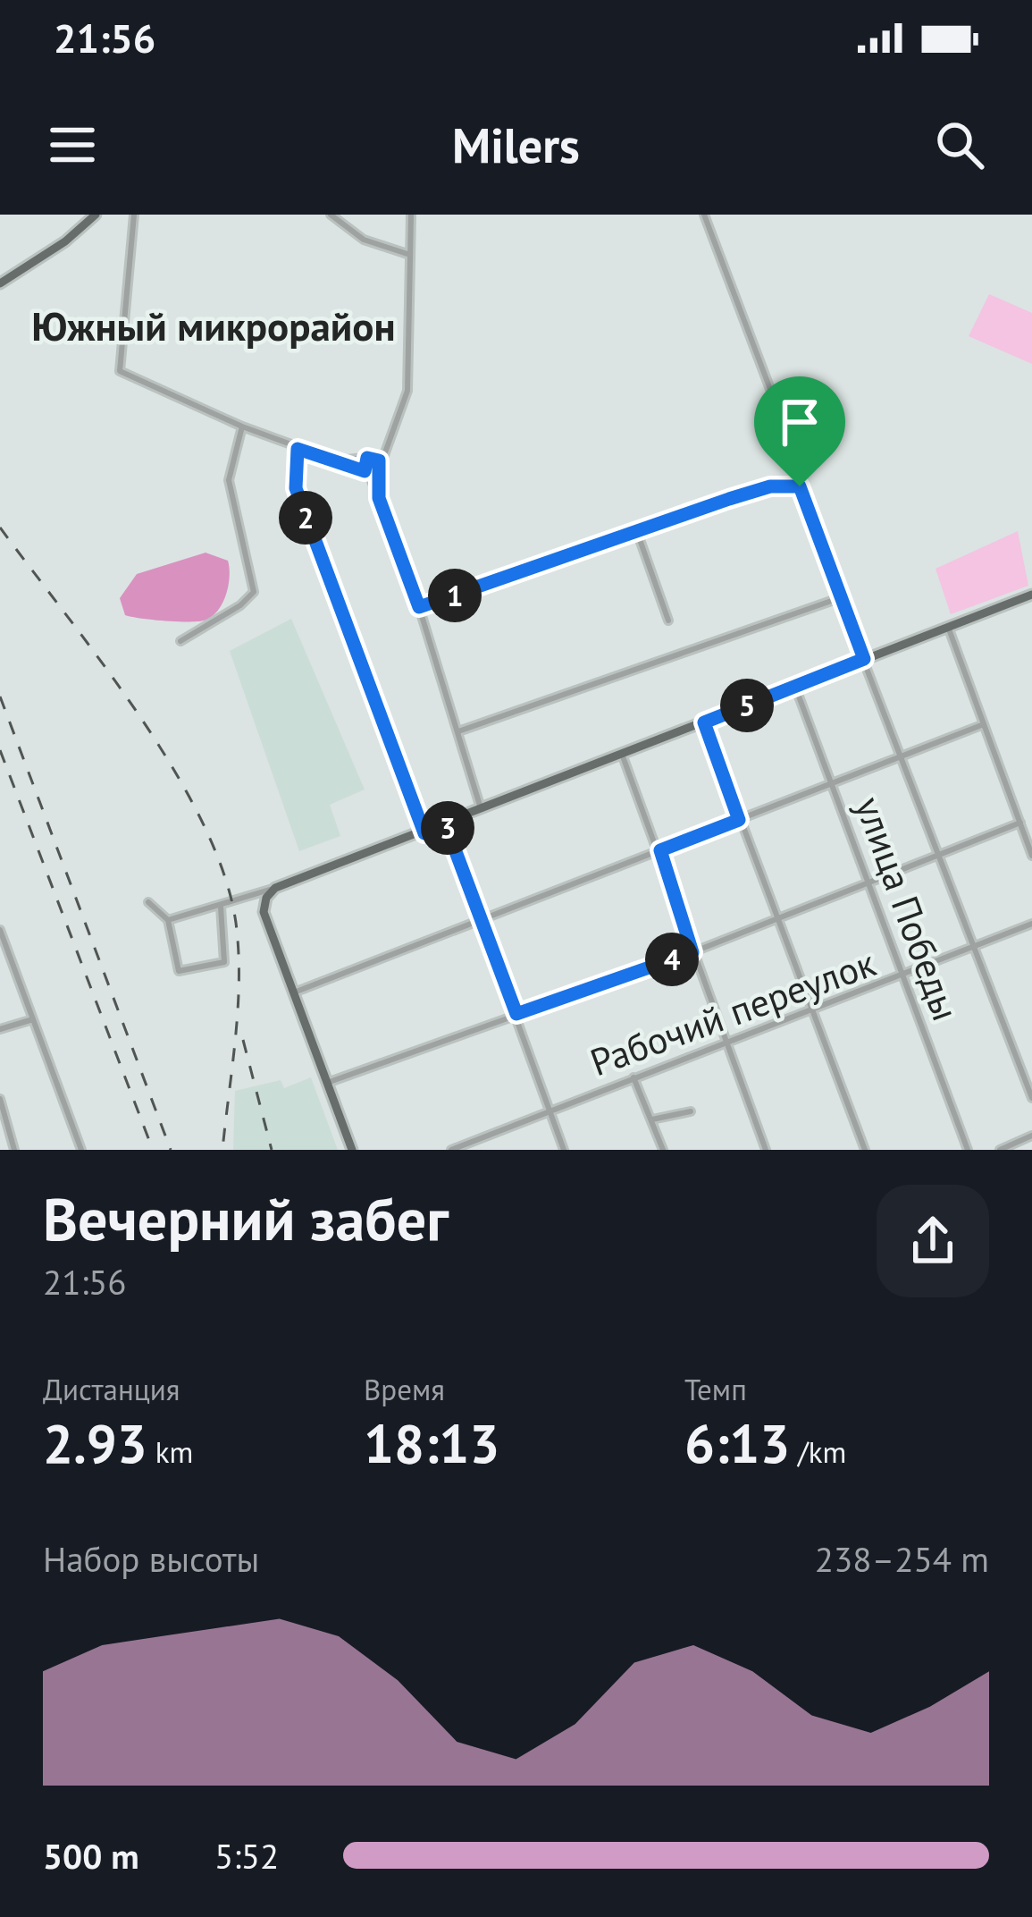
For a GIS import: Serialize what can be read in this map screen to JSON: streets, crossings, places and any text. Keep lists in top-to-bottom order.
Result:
{
  "streets": {
    "street": ["улица Победы", "Рабочий переулок"]
  },
  "crossings": [
    ["улица Победы", "Рабочий переулок"]
  ],
  "districts": ["Южный микрорайон"],
  "page": {
    "status": "21:56",
    "header": "Milers",
    "pins": [
      "2",
      "1",
      "5",
      "3",
      "4"
    ],
    "heading": ["Вечерний забег", "21:56"],
    "stats": [
      ["Дистанция", "2.93 km"],
      ["Время", "18:13"],
      ["Темп", "6:13 /km"]
    ],
    "chart": ["Набор высоты", "238–254 m"],
    "list": [
      {
        "name": "500 m",
        "note": "5:52"
      }
    ]
  }
}
